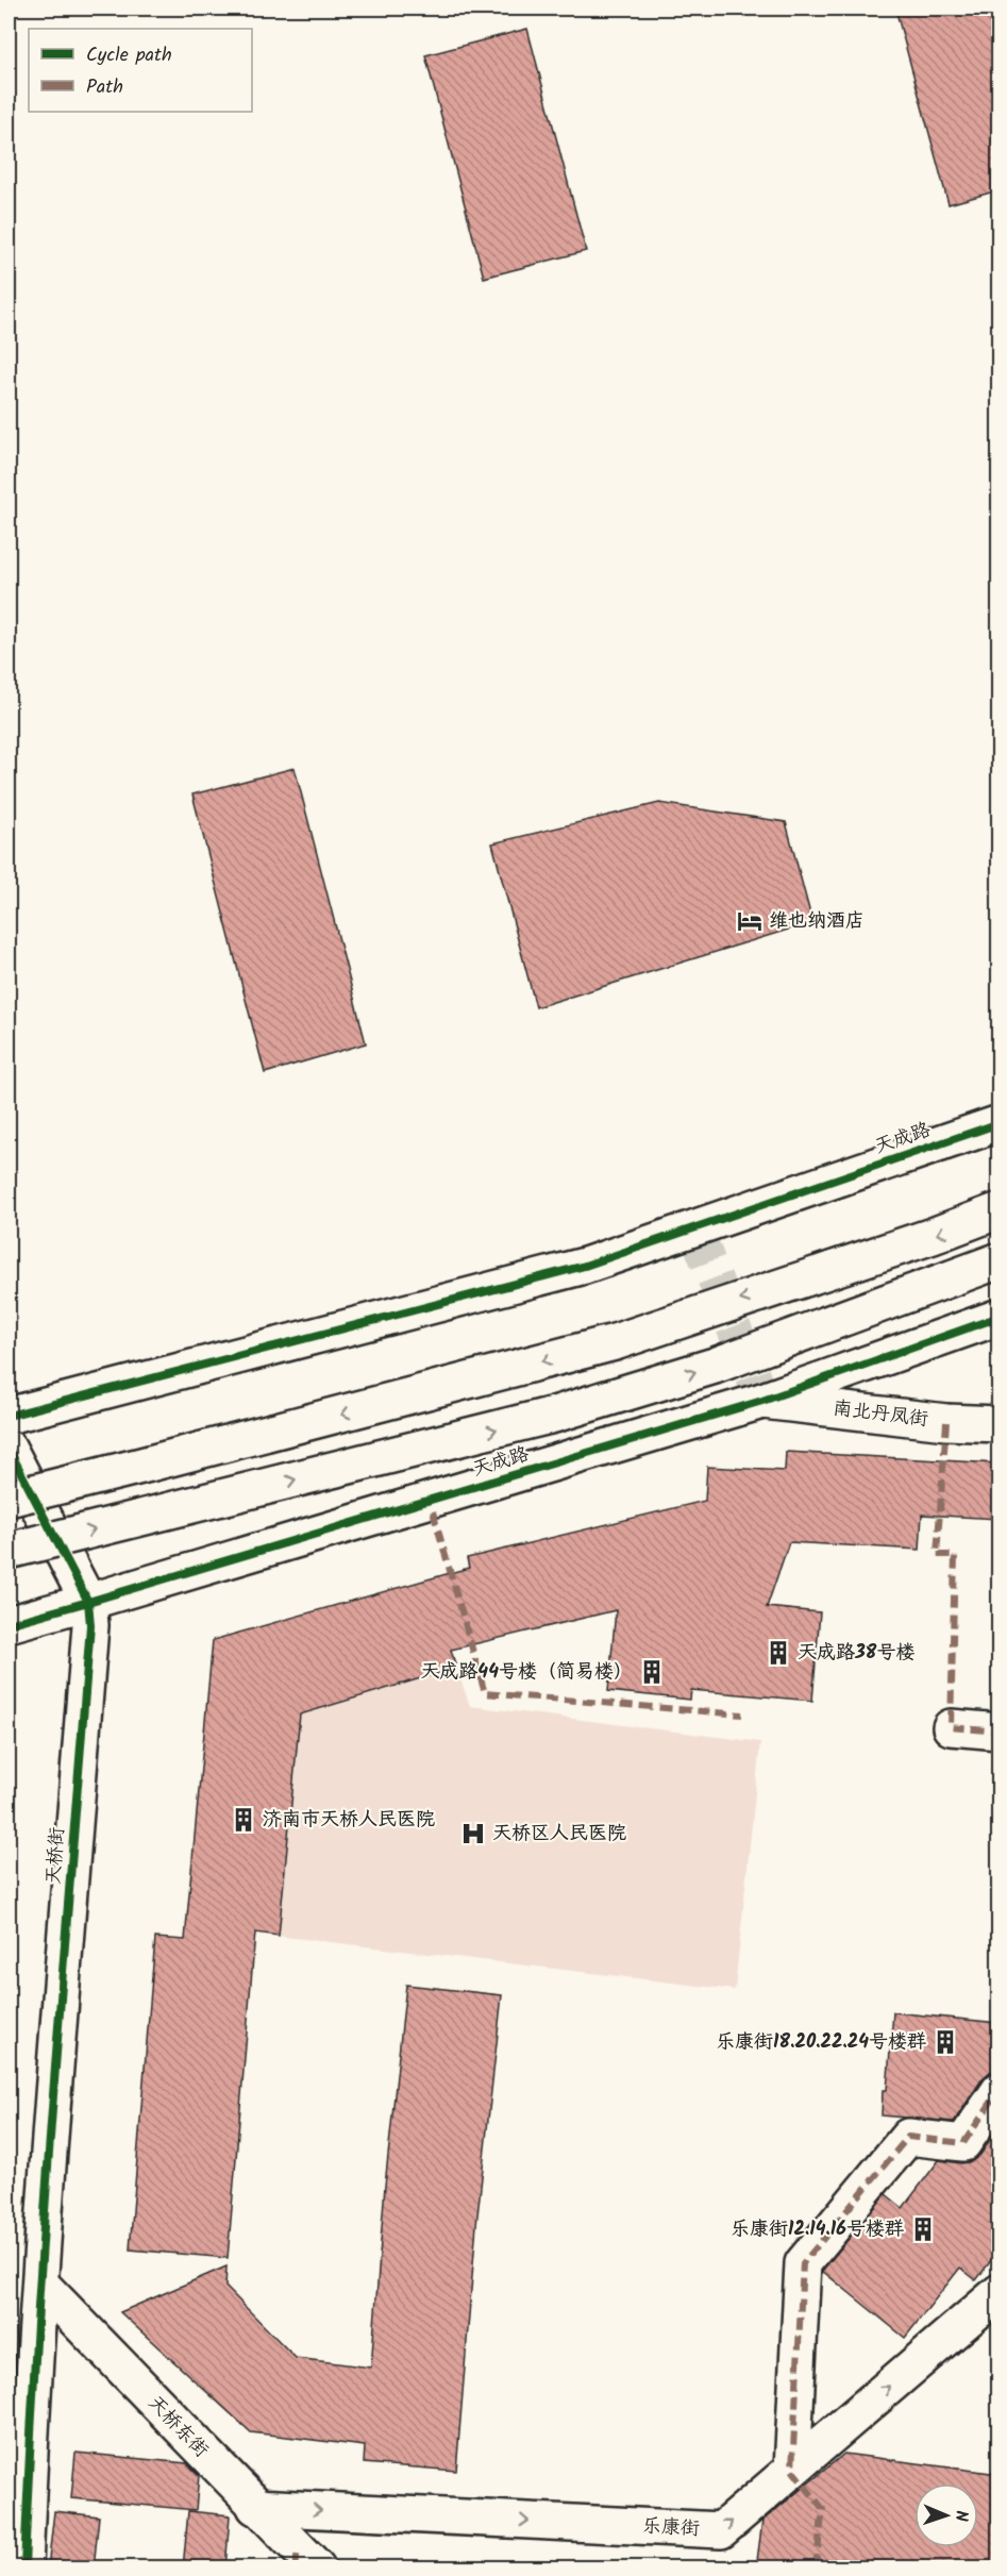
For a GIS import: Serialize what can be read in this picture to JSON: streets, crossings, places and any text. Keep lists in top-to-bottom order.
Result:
{
  "streets": {
    "main road": [
      "天成路",
      "南北丹凤街",
      "天桥街",
      "天桥东街",
      "乐康街"
    ]
  },
  "crossings": [
    ["天成路", "南北丹凤街"],
    ["天成路", "天桥街"],
    ["天桥街", "天桥东街"],
    ["天桥东街", "乐康街"]
  ],
  "one_way": ["乐康街"],
  "places": {
    "hotel": ["维也纳酒店"],
    "building": [
      "天成路38号楼",
      "天成路44号楼（简易楼）",
      "济南市天桥人民医院",
      "乐康街18.20.22.24号楼群",
      "乐康街12.14.16号楼群"
    ],
    "hospital": ["天桥区人民医院"]
  },
  "legend": ["Cycle path", "Path"],
  "north": "right"
}
